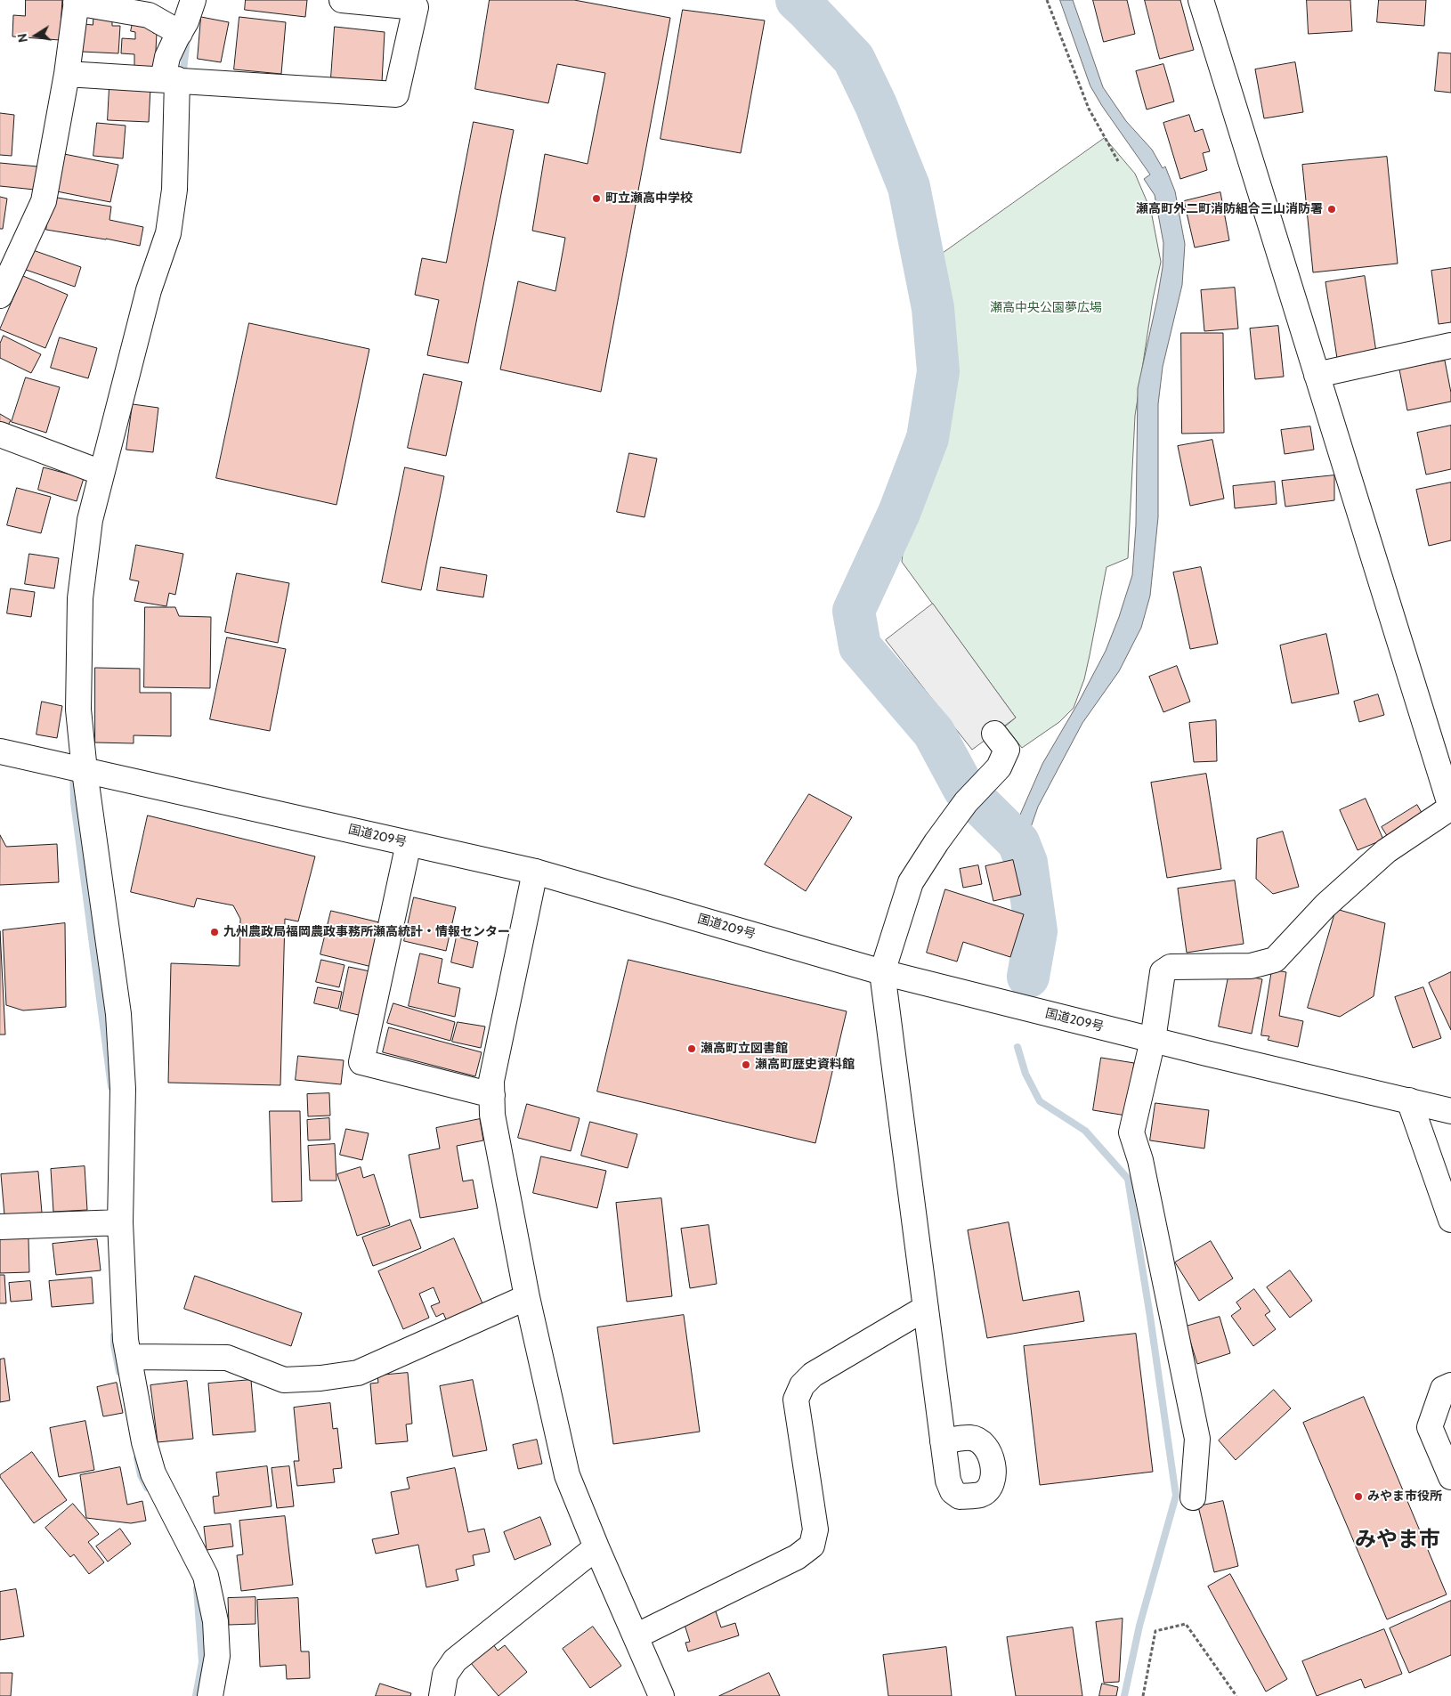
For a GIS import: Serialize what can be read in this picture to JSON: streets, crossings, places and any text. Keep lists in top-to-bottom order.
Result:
{
  "streets": {
    "main road": ["国道209号"]
  },
  "districts": ["みやま市"],
  "parks": ["瀬高中央公園夢広場"],
  "places": [
    "町立瀬高中学校",
    "瀬高町外二町消防組合三山消防署",
    "九州農政局福岡農政事務所瀬高統計・情報センター",
    "瀬高町立図書館",
    "瀬高町歴史資料館",
    "みやま市役所"
  ],
  "north": "left"
}
